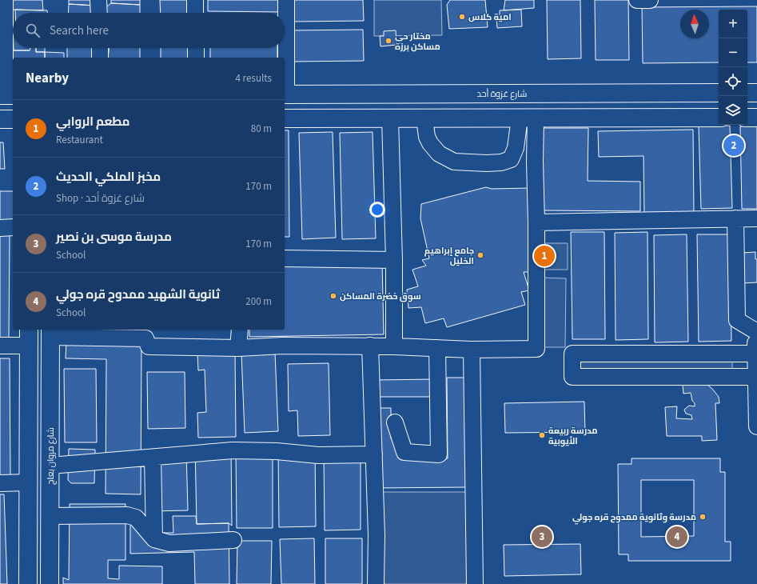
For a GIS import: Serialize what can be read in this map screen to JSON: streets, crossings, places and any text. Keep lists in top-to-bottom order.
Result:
{
  "streets": {
    "main road": ["شارع غزوة أحد", "شارع مروان بعاج"]
  },
  "places": [
    "امية كلاس",
    "مختار حي مساكن برزة",
    "جامع إبراهيم الخليل",
    "سوق خضرة المساكن",
    "مدرسة ربيعة الأيوبية",
    "مدرسة وثانوية ممدوح قره جولي"
  ],
  "north": "top",
  "page": {
    "map_buttons": ["+", "−"],
    "search": "Search here",
    "heading": ["Nearby", "4 results"],
    "list": [
      {
        "mark": "1",
        "name": "مطعم الروابي",
        "note": "Restaurant",
        "value": "80 m"
      },
      {
        "mark": "2",
        "name": "مخبز الملكي الحديث",
        "note": "Shop · شارع غزوة أحد",
        "value": "170 m"
      },
      {
        "mark": "3",
        "name": "مدرسة موسى بن نصير",
        "note": "School",
        "value": "170 m"
      },
      {
        "mark": "4",
        "name": "ثانوية الشهيد ممدوح قره جولي",
        "note": "School",
        "value": "200 m"
      }
    ],
    "pins": [
      "2",
      "1",
      "3",
      "4"
    ]
  }
}
